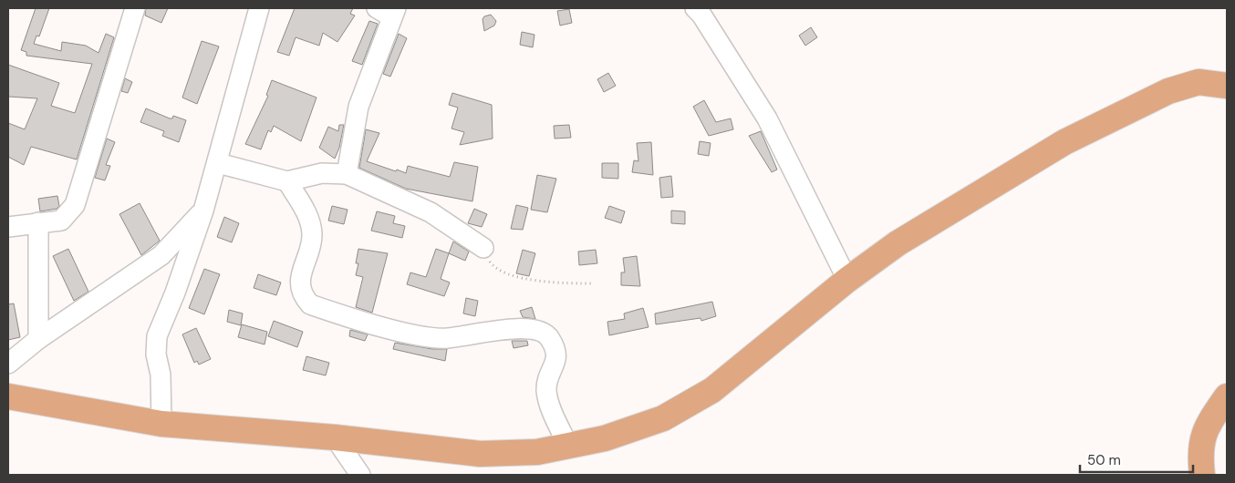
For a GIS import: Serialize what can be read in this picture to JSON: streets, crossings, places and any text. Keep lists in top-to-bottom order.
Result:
{
  "scale_bar": "50 m"
}
